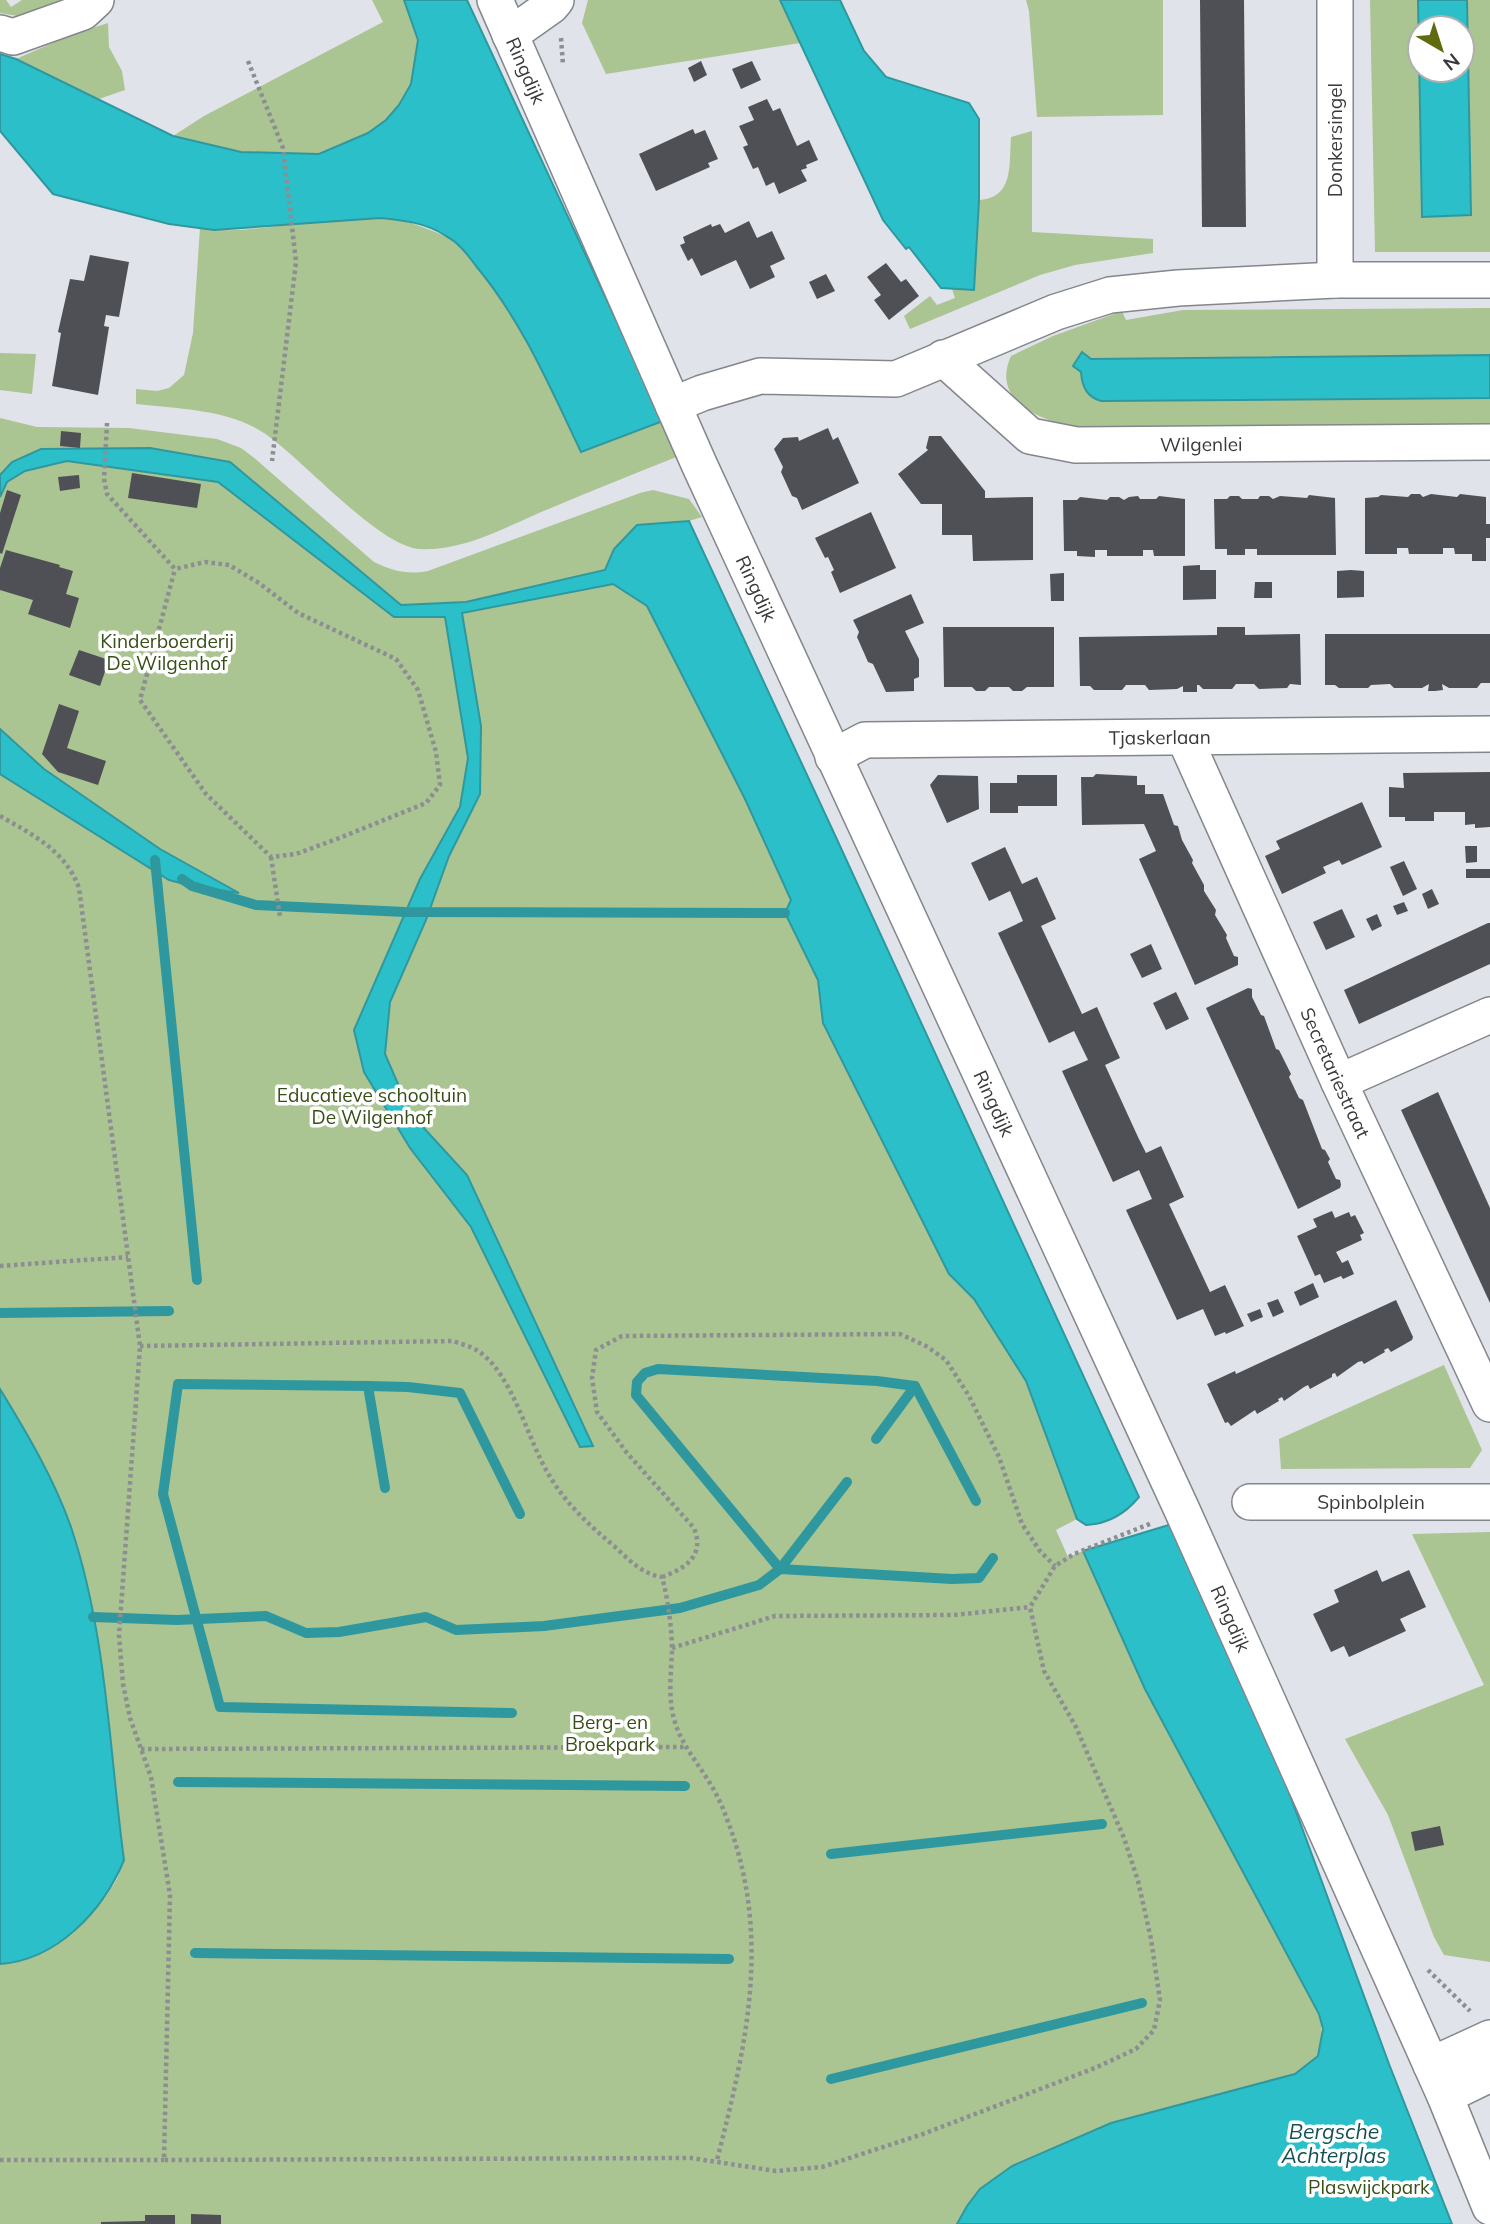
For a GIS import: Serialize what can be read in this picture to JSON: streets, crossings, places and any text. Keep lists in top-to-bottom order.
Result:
{
  "streets": {
    "street": [
      "Ringdijk",
      "Donkersingel",
      "Wilgenlei",
      "Tjaskerlaan",
      "Secretariestraat",
      "Spinbolplein"
    ]
  },
  "crossings": [
    ["Ringdijk", "Tjaskerlaan"],
    ["Tjaskerlaan", "Secretariestraat"]
  ],
  "water": ["Bergsche Achterplas"],
  "parks": [
    "Kinderboerderij De Wilgenhof",
    "Educatieve schooltuin De Wilgenhof",
    "Berg- en Broekpark",
    "Plaswijckpark"
  ],
  "north": "bottom right"
}
